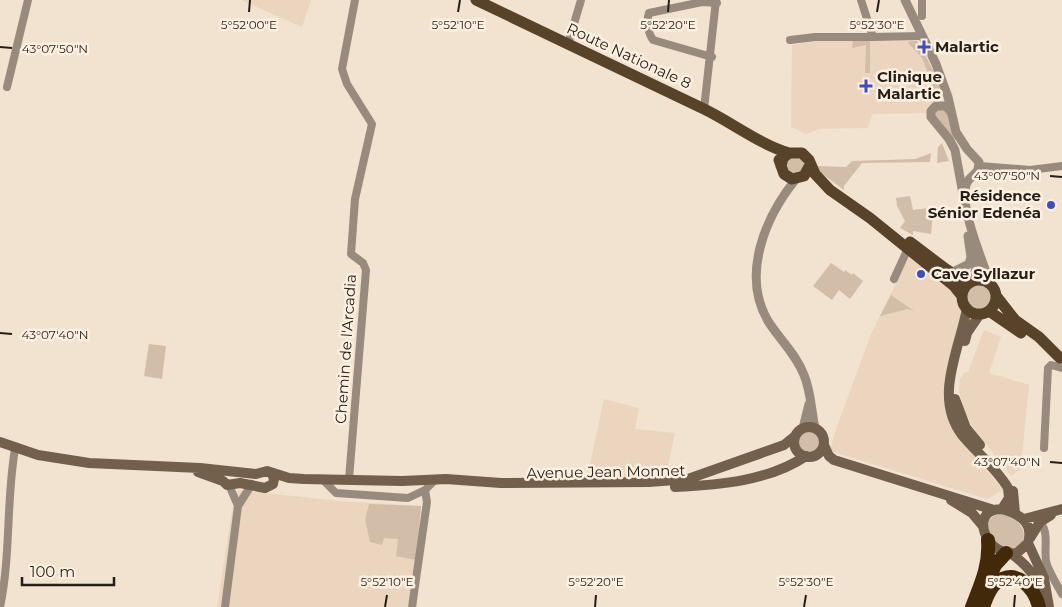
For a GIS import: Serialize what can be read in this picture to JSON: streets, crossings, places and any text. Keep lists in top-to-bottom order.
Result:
{
  "streets": {
    "main road": ["Route Nationale 8", "Avenue Jean Monnet"],
    "street": ["Chemin de l'Arcadia"]
  },
  "crossings": [
    ["Chemin de l'Arcadia", "Avenue Jean Monnet"]
  ],
  "places": {
    "health": ["Malartic", "Clinique Malartic"],
    "other": ["Résidence Sénior Edenéa", "Cave Syllazur"]
  },
  "scale_bar": "100 m",
  "coordinates": [
    "5°52'00\"E",
    "5°52'10\"E",
    "5°52'20\"E",
    "5°52'30\"E",
    "43°07'50\"N",
    "43°07'40\"N",
    "5°52'40\"E"
  ]
}
